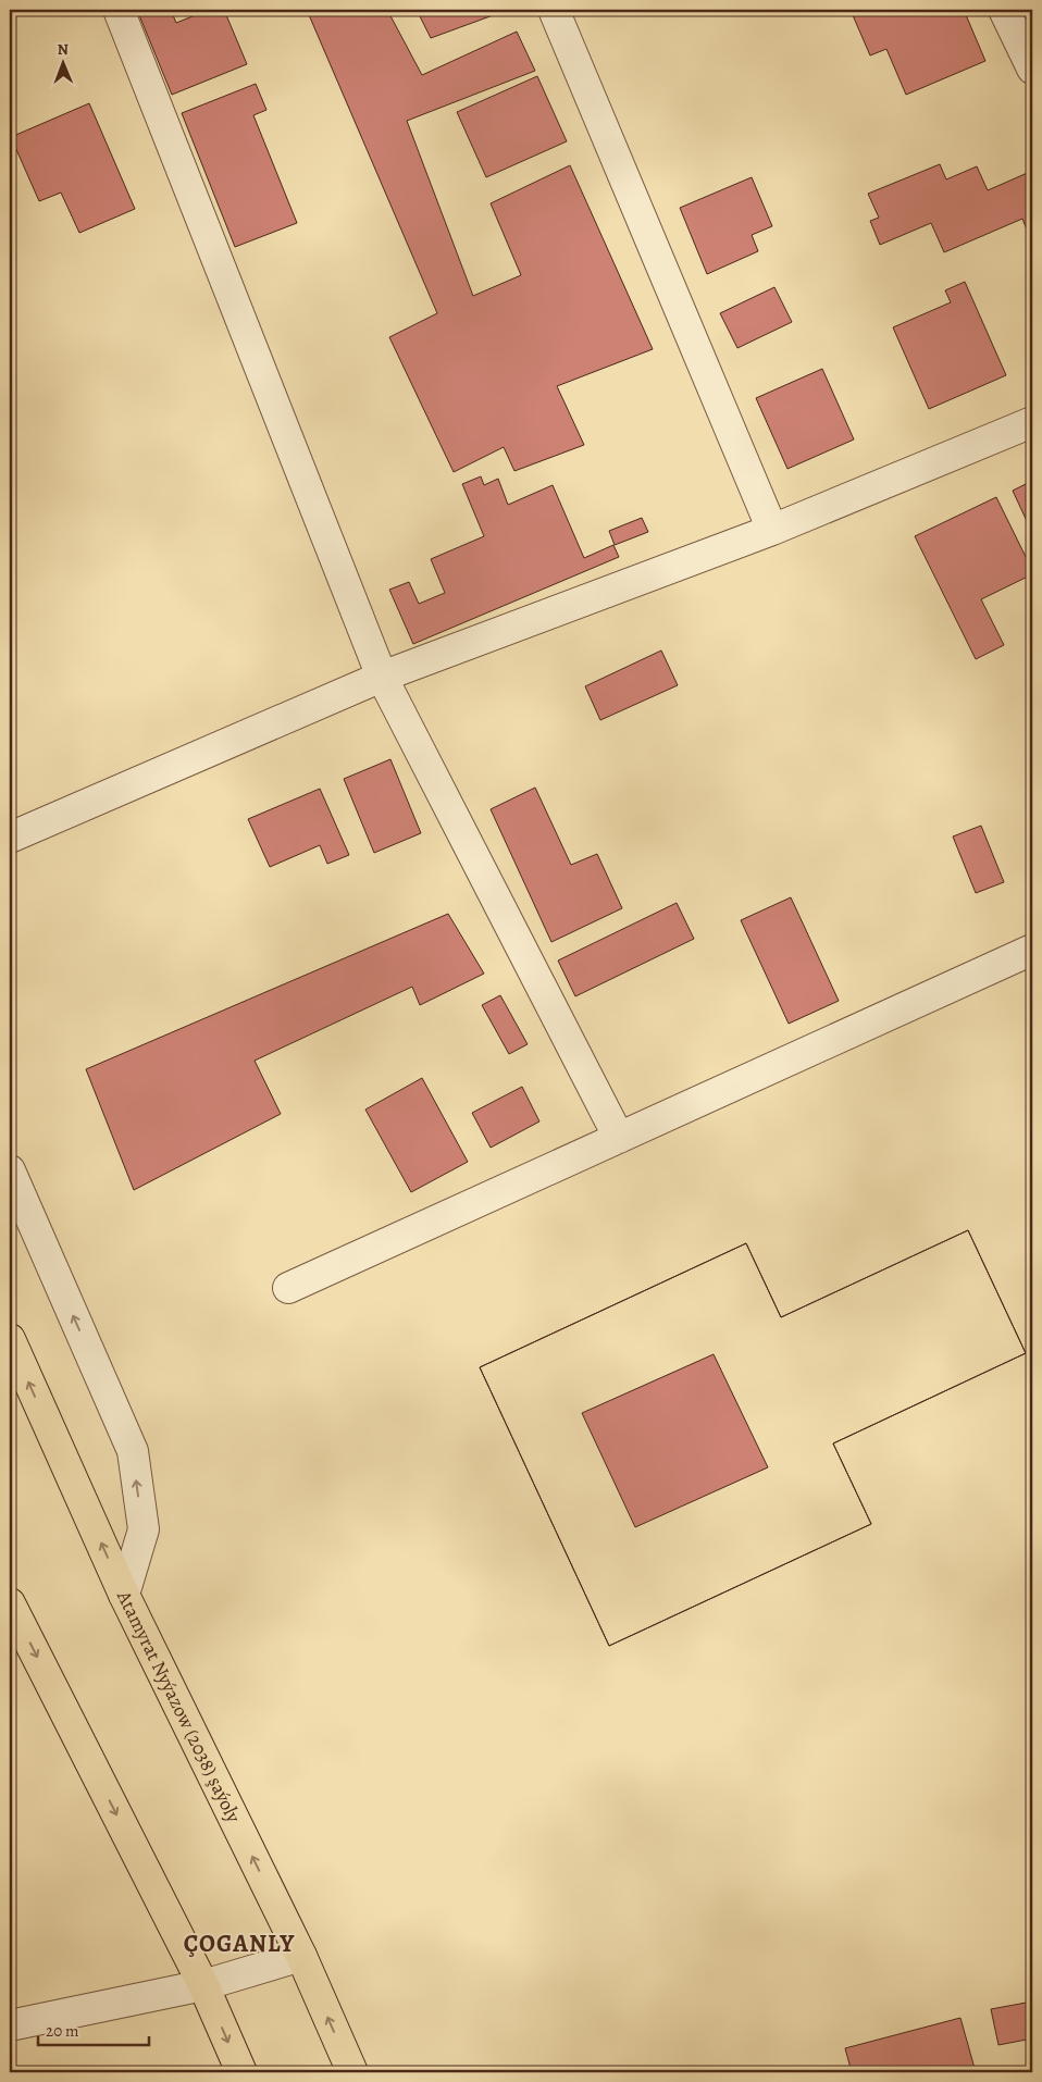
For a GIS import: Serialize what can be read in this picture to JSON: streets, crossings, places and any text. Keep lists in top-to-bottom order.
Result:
{
  "streets": {
    "main road": ["Atamyrat Nyýazow (2038) şaýoly"]
  },
  "districts": ["ÇOGANLY"],
  "scale_bar": "20 m",
  "north": "top"
}
